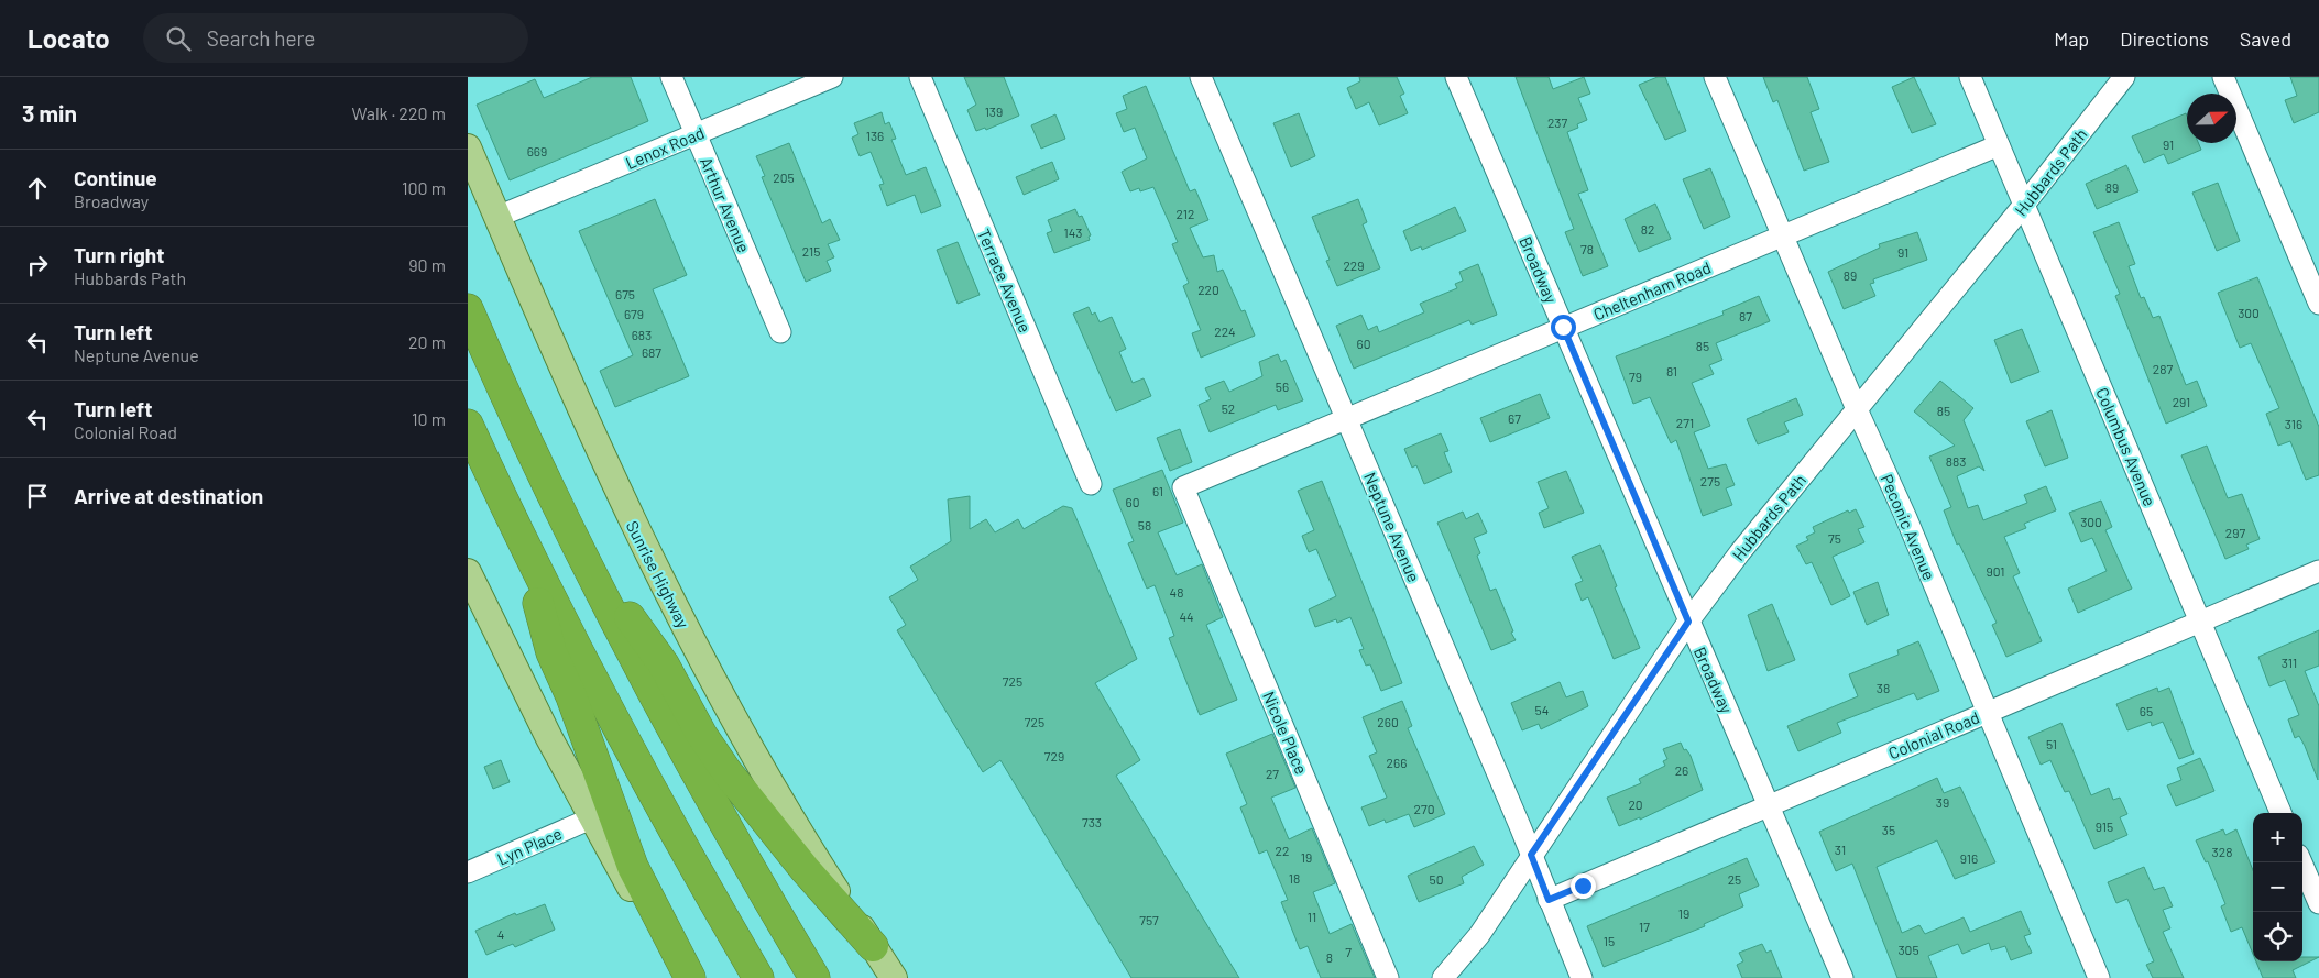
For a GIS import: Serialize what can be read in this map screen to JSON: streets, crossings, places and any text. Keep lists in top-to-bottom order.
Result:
{
  "streets": {
    "main road": ["Sunrise Highway"],
    "street": [
      "Lenox Road",
      "Hubbards Path",
      "Arthur Avenue",
      "Broadway",
      "Terrace Avenue",
      "Cheltenham Road",
      "Columbus Avenue",
      "Neptune Avenue",
      "Peconic Avenue",
      "Nicole Place",
      "Colonial Road",
      "Lyn Place"
    ]
  },
  "crossings": [
    ["Lenox Road", "Arthur Avenue"],
    ["Lenox Road", "Sunrise Highway"],
    ["Hubbards Path", "Broadway"],
    ["Hubbards Path", "Columbus Avenue"],
    ["Hubbards Path", "Neptune Avenue"],
    ["Hubbards Path", "Peconic Avenue"],
    ["Broadway", "Cheltenham Road"],
    ["Broadway", "Colonial Road"],
    ["Cheltenham Road", "Columbus Avenue"],
    ["Cheltenham Road", "Neptune Avenue"],
    ["Cheltenham Road", "Peconic Avenue"],
    ["Cheltenham Road", "Nicole Place"],
    ["Columbus Avenue", "Colonial Road"],
    ["Neptune Avenue", "Colonial Road"],
    ["Peconic Avenue", "Colonial Road"]
  ],
  "house_numbers": [
    "139",
    "237",
    "136",
    "91",
    "669",
    "205",
    "89",
    "212",
    "82",
    "143",
    "78",
    "215",
    "91",
    "229",
    "89",
    "220",
    "675",
    "300",
    "679",
    "87",
    "224",
    "683",
    "60",
    "85",
    "687",
    "287",
    "81",
    "79",
    "56",
    "291",
    "52",
    "85",
    "67",
    "271",
    "316",
    "883",
    "275",
    "61",
    "60",
    "300",
    "58",
    "297",
    "75",
    "901",
    "48",
    "44",
    "311",
    "725",
    "38",
    "54",
    "65",
    "725",
    "260",
    "51",
    "729",
    "266",
    "26",
    "27",
    "39",
    "20",
    "270",
    "733",
    "915",
    "35",
    "31",
    "22",
    "328",
    "19",
    "916",
    "18",
    "50",
    "25",
    "19",
    "11",
    "757",
    "17",
    "4",
    "15",
    "305",
    "7",
    "8"
  ],
  "north": "right",
  "page": {
    "header": "Locato",
    "search": "Search here",
    "nav": ["Map", "Directions", "Saved"],
    "heading": ["3 min", "Walk · 220 m"],
    "list": [
      ["Continue", "Broadway", "100 m"],
      ["Turn right", "Hubbards Path", "90 m"],
      ["Turn left", "Neptune Avenue", "20 m"],
      ["Turn left", "Colonial Road", "10 m"],
      "Arrive at destination"
    ],
    "map_buttons": ["+", "−"]
  }
}
